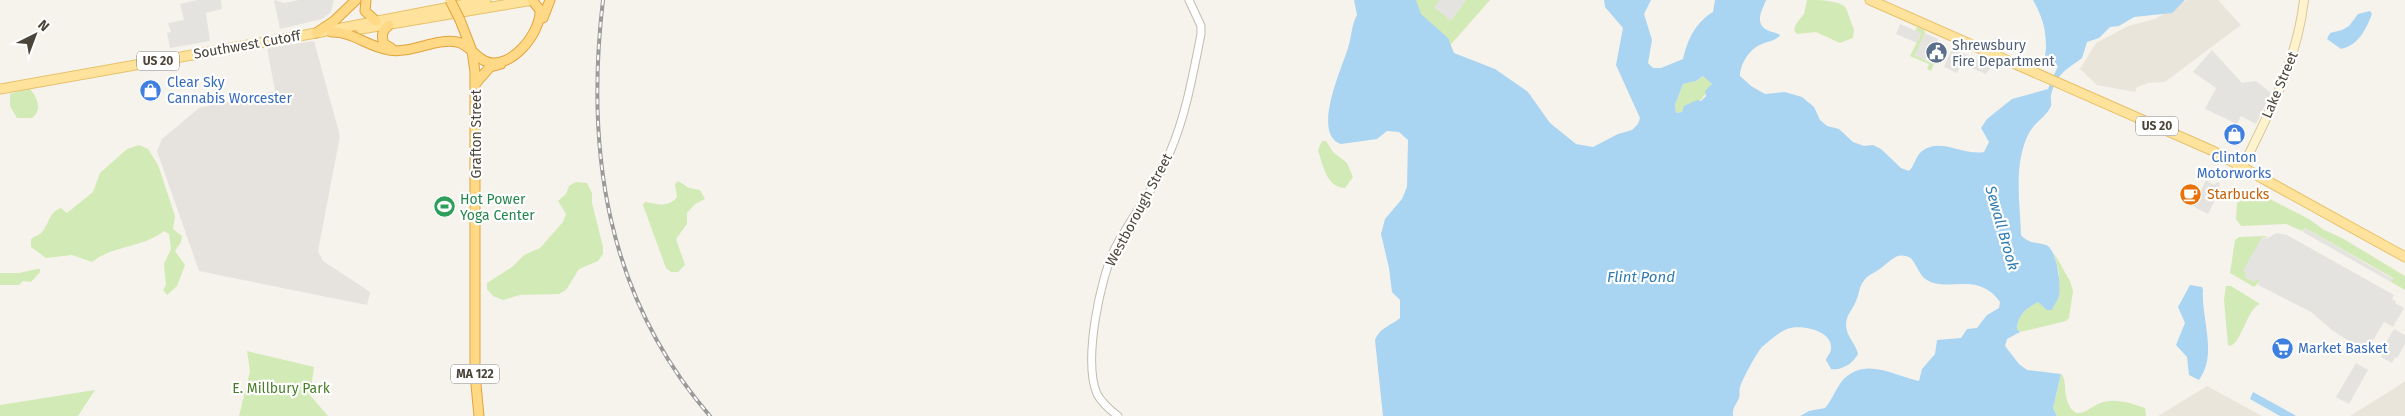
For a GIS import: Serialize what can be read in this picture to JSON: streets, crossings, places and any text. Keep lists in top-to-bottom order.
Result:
{
  "streets": {
    "highway": [
      "Southwest Cutoff",
      "US 20",
      "Grafton Street",
      "MA 122"
    ],
    "main road": ["Lake Street"],
    "street": ["Westborough Street"]
  },
  "crossings": [
    ["US 20", "Lake Street"]
  ],
  "water": ["Sewall Brook", "Flint Pond"],
  "parks": ["E. Millbury Park"],
  "places": {
    "public building": ["Shrewsbury Fire Department"],
    "shop": ["Clear Sky Cannabis Worcester", "Clinton Motorworks"],
    "cafe": ["Starbucks"],
    "sports": ["Hot Power Yoga Center"],
    "supermarket": ["Market Basket"]
  },
  "north": "top right"
}
